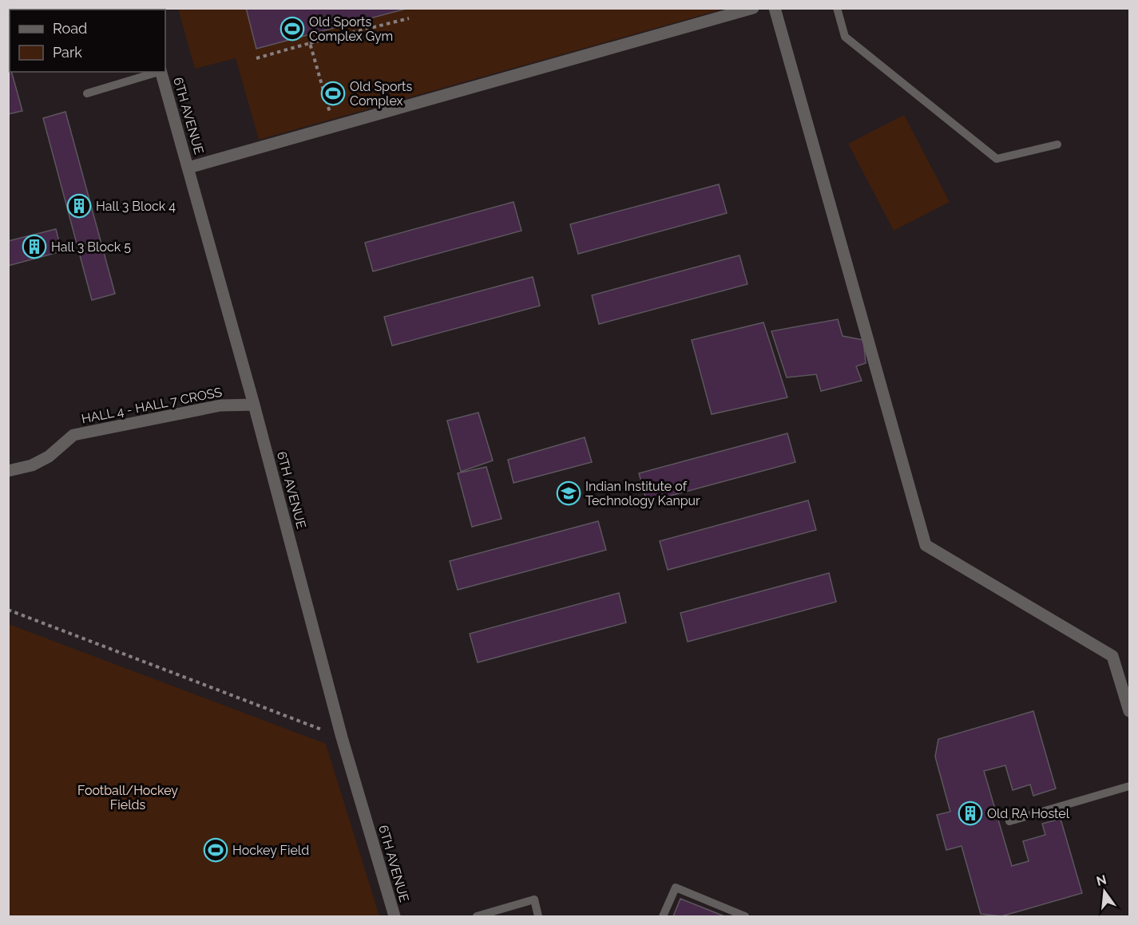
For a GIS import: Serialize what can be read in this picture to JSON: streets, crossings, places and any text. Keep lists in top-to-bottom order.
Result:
{
  "streets": {
    "street": ["6TH AVENUE", "HALL 4 - HALL 7 CROSS"]
  },
  "crossings": [
    ["6TH AVENUE", "HALL 4 - HALL 7 CROSS"]
  ],
  "parks": ["Football/Hockey Fields"],
  "places": {
    "sports": ["Old Sports Complex Gym", "Old Sports Complex", "Hockey Field"],
    "building": ["Hall 3 Block 4", "Hall 3 Block 5", "Old RA Hostel"],
    "school or university": ["Indian Institute of Technology Kanpur"]
  },
  "legend": ["Road", "Park"],
  "north": "top"
}
